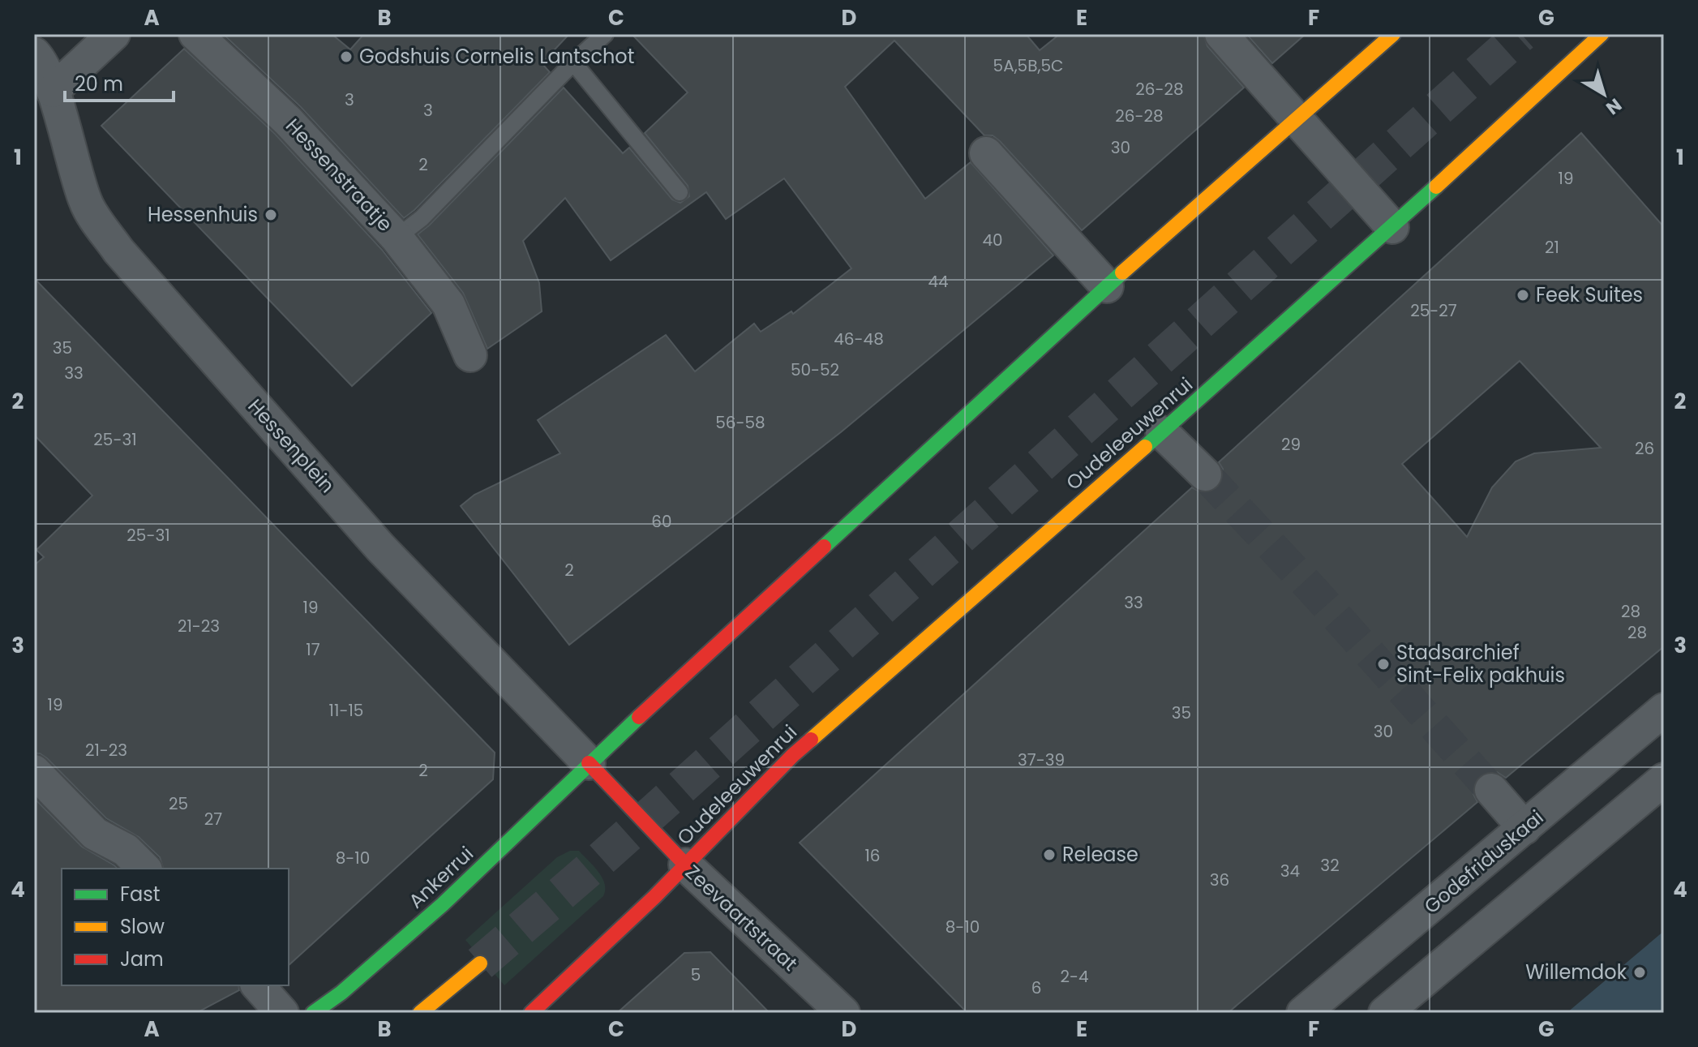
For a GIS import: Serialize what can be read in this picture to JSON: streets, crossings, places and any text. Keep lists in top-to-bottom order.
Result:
{
  "streets": {
    "street": [
      "Hessenstraatje",
      "Oudeleeuwenrui",
      "Hessenplein",
      "Godefriduskaai",
      "Ankerrui",
      "Zeevaartstraat"
    ]
  },
  "crossings": [
    ["Oudeleeuwenrui", "Zeevaartstraat"],
    ["Hessenplein", "Ankerrui"],
    ["Hessenplein", "Zeevaartstraat"],
    ["Ankerrui", "Zeevaartstraat"]
  ],
  "places": [
    "Godshuis Cornelis Lantschot",
    "Hessenhuis",
    "Feek Suites",
    "Stadsarchief Sint-Felix pakhuis",
    "Release",
    "Willemdok"
  ],
  "house_numbers": [
    "5A,5B,5C",
    "26-28",
    "3",
    "3",
    "26-28",
    "30",
    "2",
    "19",
    "40",
    "21",
    "44",
    "25-27",
    "46-48",
    "35",
    "50-52",
    "33",
    "56-58",
    "25-31",
    "29",
    "26",
    "60",
    "25-31",
    "2",
    "33",
    "19",
    "28",
    "21-23",
    "28",
    "17",
    "19",
    "11-15",
    "35",
    "30",
    "21-23",
    "37-39",
    "2",
    "25",
    "27",
    "16",
    "8-10",
    "32",
    "34",
    "36",
    "8-10",
    "5",
    "2-4",
    "6"
  ],
  "legend": ["Fast", "Slow", "Jam"],
  "scale_bar": "20 m",
  "north": "bottom right",
  "grid": {
    "columns": [
      "A",
      "B",
      "C",
      "D",
      "E",
      "F",
      "G"
    ],
    "rows": [
      "1",
      "2",
      "3",
      "4"
    ]
  }
}
